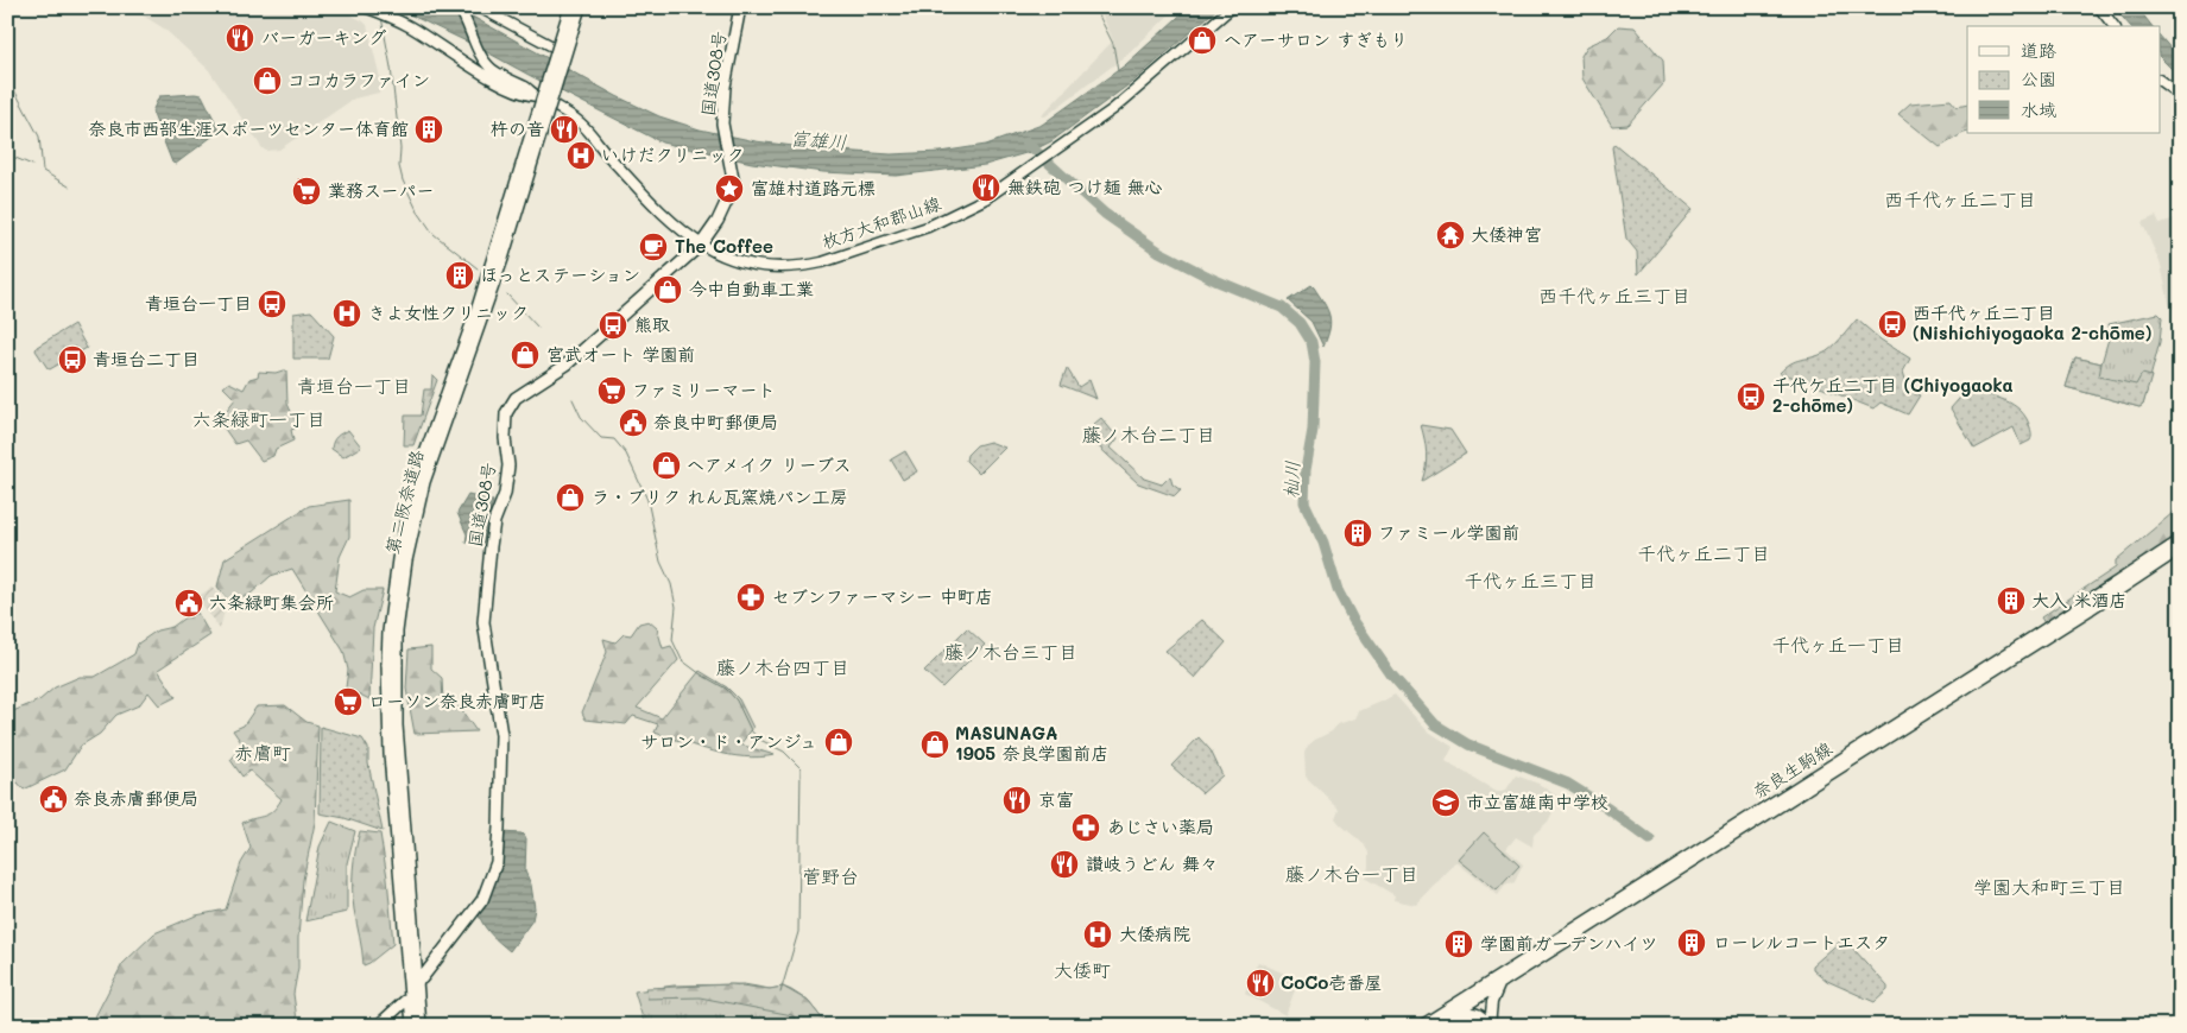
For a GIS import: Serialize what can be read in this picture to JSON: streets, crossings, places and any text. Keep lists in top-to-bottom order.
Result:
{
  "streets": {
    "highway": ["国道308号", "第二阪奈道路"],
    "main road": ["枚方大和郡山線", "奈良生駒線"]
  },
  "crossings": [
    ["国道308号", "枚方大和郡山線"]
  ],
  "districts": [
    "西千代ヶ丘二丁目",
    "西千代ヶ丘三丁目",
    "青垣台一丁目",
    "六条緑町一丁目",
    "藤ノ木台二丁目",
    "千代ヶ丘二丁目",
    "千代ヶ丘三丁目",
    "千代ヶ丘一丁目",
    "藤ノ木台三丁目",
    "藤ノ木台四丁目",
    "赤膚町",
    "藤ノ木台一丁目",
    "菅野台",
    "学園大和町三丁目",
    "大倭町"
  ],
  "water": ["富雄川", "杣川"],
  "places": {
    "restaurant": [
      "バーガーキング",
      "杵の音",
      "無鉄砲 つけ麺 無心",
      "京富",
      "讃岐うどん 舞々",
      "CoCo壱番屋"
    ],
    "shop": [
      "ヘアーサロン すぎもり",
      "ココカラファイン",
      "今中自動車工業",
      "宮武オート 学園前",
      "ヘアメイク リーブス",
      "ラ・ブリク れん瓦窯焼パン工房",
      "サロン・ド・アンジュ",
      "MASUNAGA 1905 奈良学園前店"
    ],
    "building": [
      "奈良市西部生涯スポーツセンター体育館",
      "ほっとステーション",
      "ファミール学園前",
      "大入 米酒店",
      "ローレルコートエスタ",
      "学園前ガーデンハイツ"
    ],
    "hospital": ["いけだクリニック", "きよ女性クリニック", "大倭病院"],
    "place": ["富雄村道路元標"],
    "supermarket": ["業務スーパー", "ファミリーマート", "ローソン奈良赤膚町店"],
    "temple": ["大倭神宮"],
    "cafe": ["The Coffee"],
    "bus stop": [
      "青垣台一丁目",
      "西千代ヶ丘二丁目 (Nishichiyogaoka 2-chōme)",
      "熊取",
      "青垣台二丁目",
      "千代ケ丘二丁目 (Chiyogaoka 2-chōme)"
    ],
    "public building": ["奈良中町郵便局", "六条緑町集会所", "奈良赤膚郵便局"],
    "pharmacy": ["セブンファーマシー 中町店", "あじさい薬局"],
    "school or university": ["市立富雄南中学校"]
  },
  "legend": ["道路", "公園", "水域"]
}
